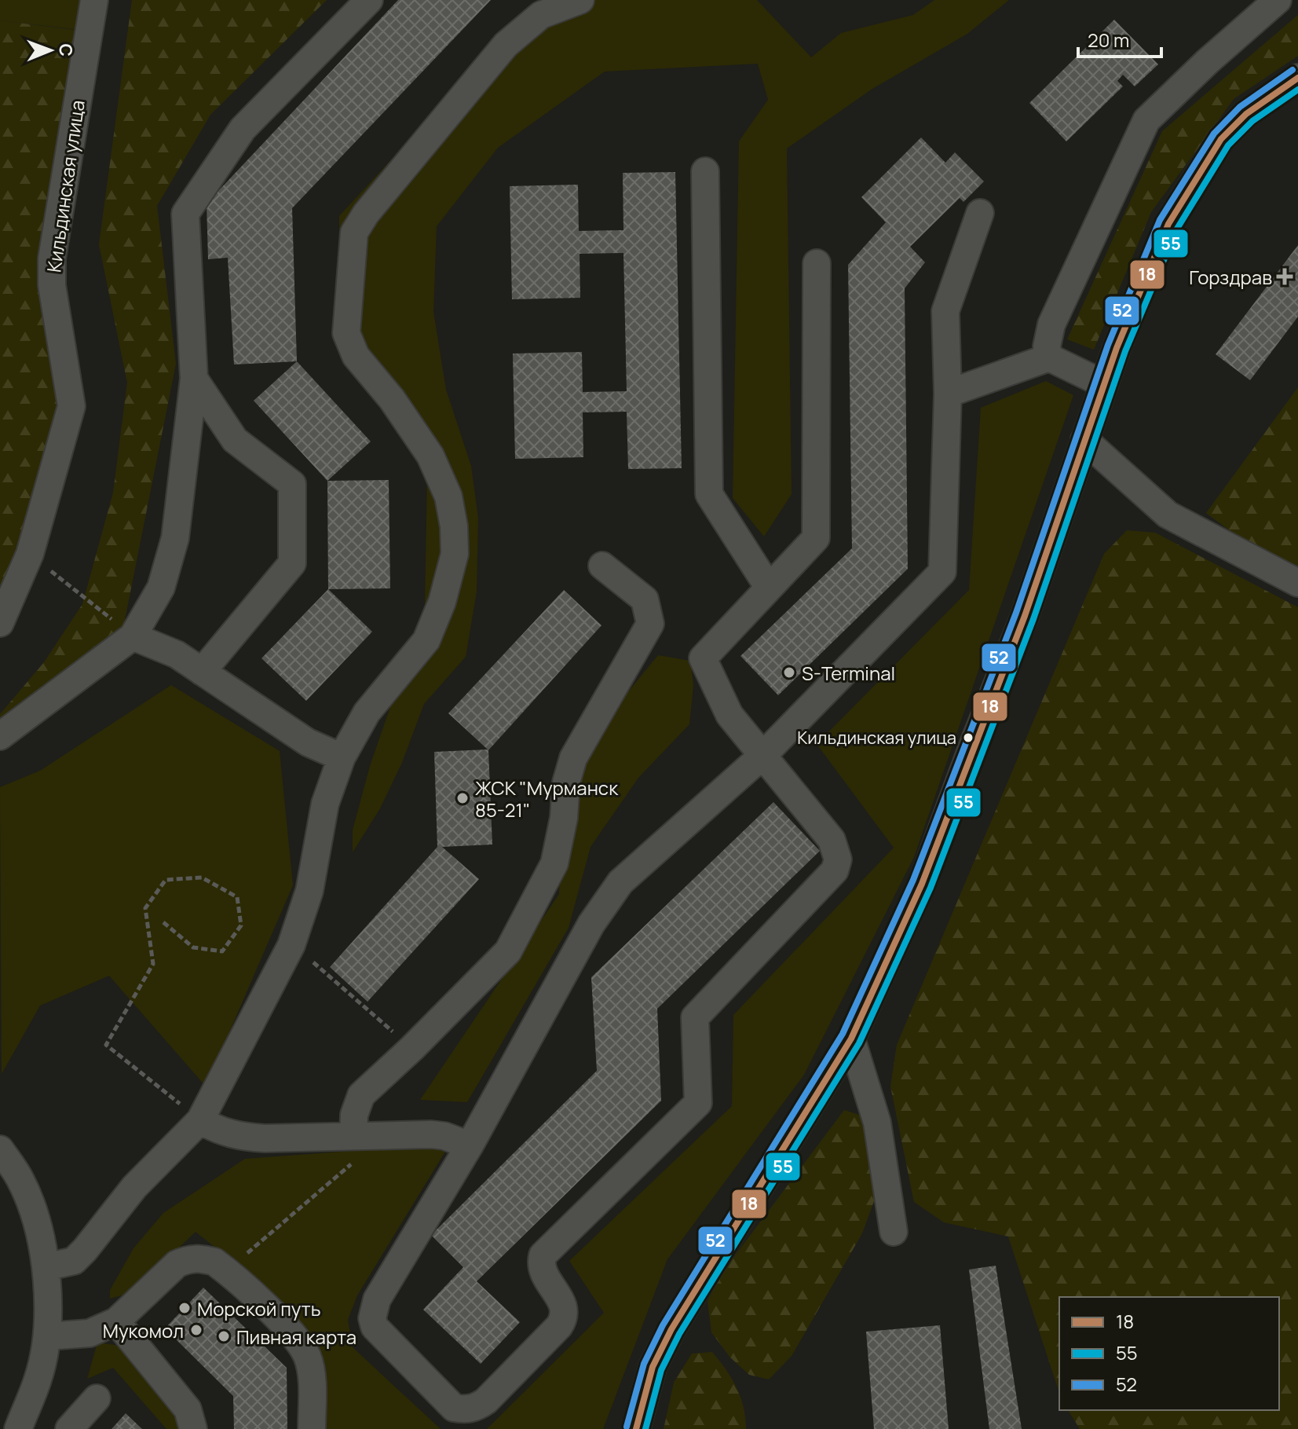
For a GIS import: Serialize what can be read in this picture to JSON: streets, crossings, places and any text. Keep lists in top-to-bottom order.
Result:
{
  "streets": {
    "street": ["Кильдинская улица"]
  },
  "places": {
    "health": ["Горздрав"],
    "other": [
      "S-Terminal",
      "Кильдинская улица",
      "ЖСК \"Мурманск 85-21\"",
      "Морской путь",
      "Мукомол",
      "Пивная карта"
    ]
  },
  "lines": ["transit line 52", "transit line 18", "transit line 55"],
  "legend": ["18", "55", "52"],
  "scale_bar": "20 m",
  "north": "right"
}
